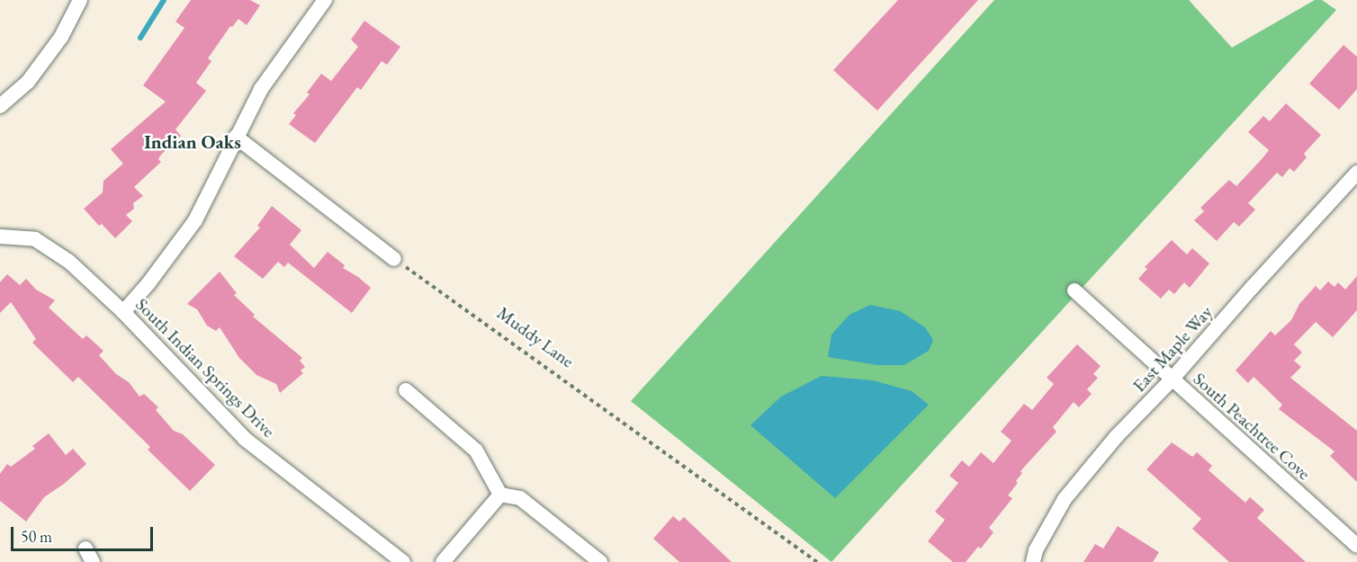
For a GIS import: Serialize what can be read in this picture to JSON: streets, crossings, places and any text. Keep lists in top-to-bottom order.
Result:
{
  "streets": {
    "street": ["East Maple Way", "South Indian Springs Drive", "South Peachtree Cove"],
    "path": ["Muddy Lane"]
  },
  "crossings": [
    ["East Maple Way", "South Peachtree Cove"]
  ],
  "districts": ["Indian Oaks"],
  "scale_bar": "50 m"
}
